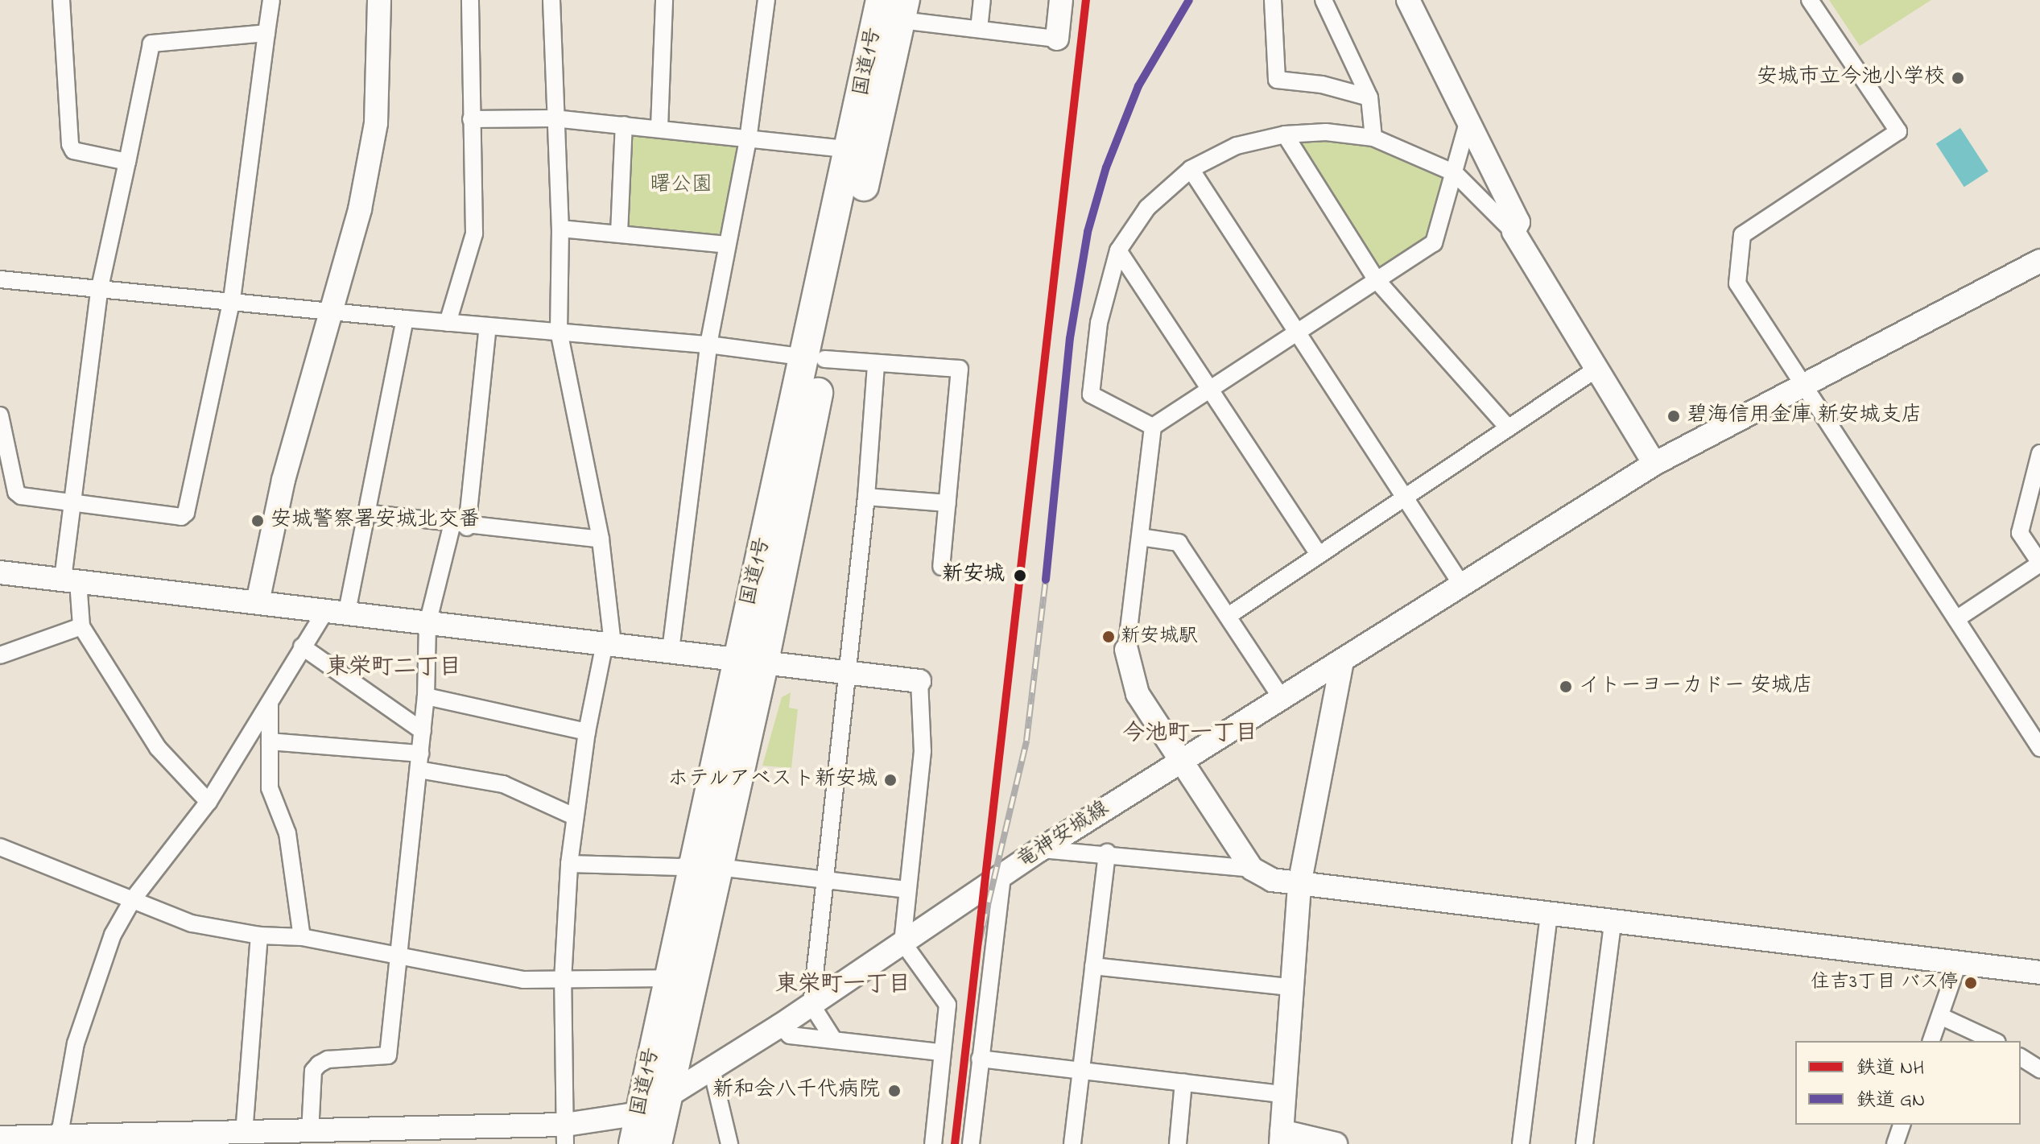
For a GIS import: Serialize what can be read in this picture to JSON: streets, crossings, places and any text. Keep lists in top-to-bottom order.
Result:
{
  "streets": {
    "highway": ["国道1号"],
    "street": ["竜神安城線"]
  },
  "crossings": [
    ["国道1号", "竜神安城線"]
  ],
  "districts": ["東栄町二丁目", "今池町一丁目", "東栄町一丁目"],
  "parks": ["曙公園"],
  "places": [
    "安城市立今池小学校",
    "碧海信用金庫 新安城支店",
    "安城警察署安城北交番",
    "新安城",
    "新安城駅",
    "イトーヨーカドー 安城店",
    "ホテルアベスト新安城",
    "住吉3丁目 バス停",
    "新和会八千代病院"
  ],
  "lines": ["rail line NH", "rail line GN"],
  "legend": ["鉄道 NH", "鉄道 GN"]
}
